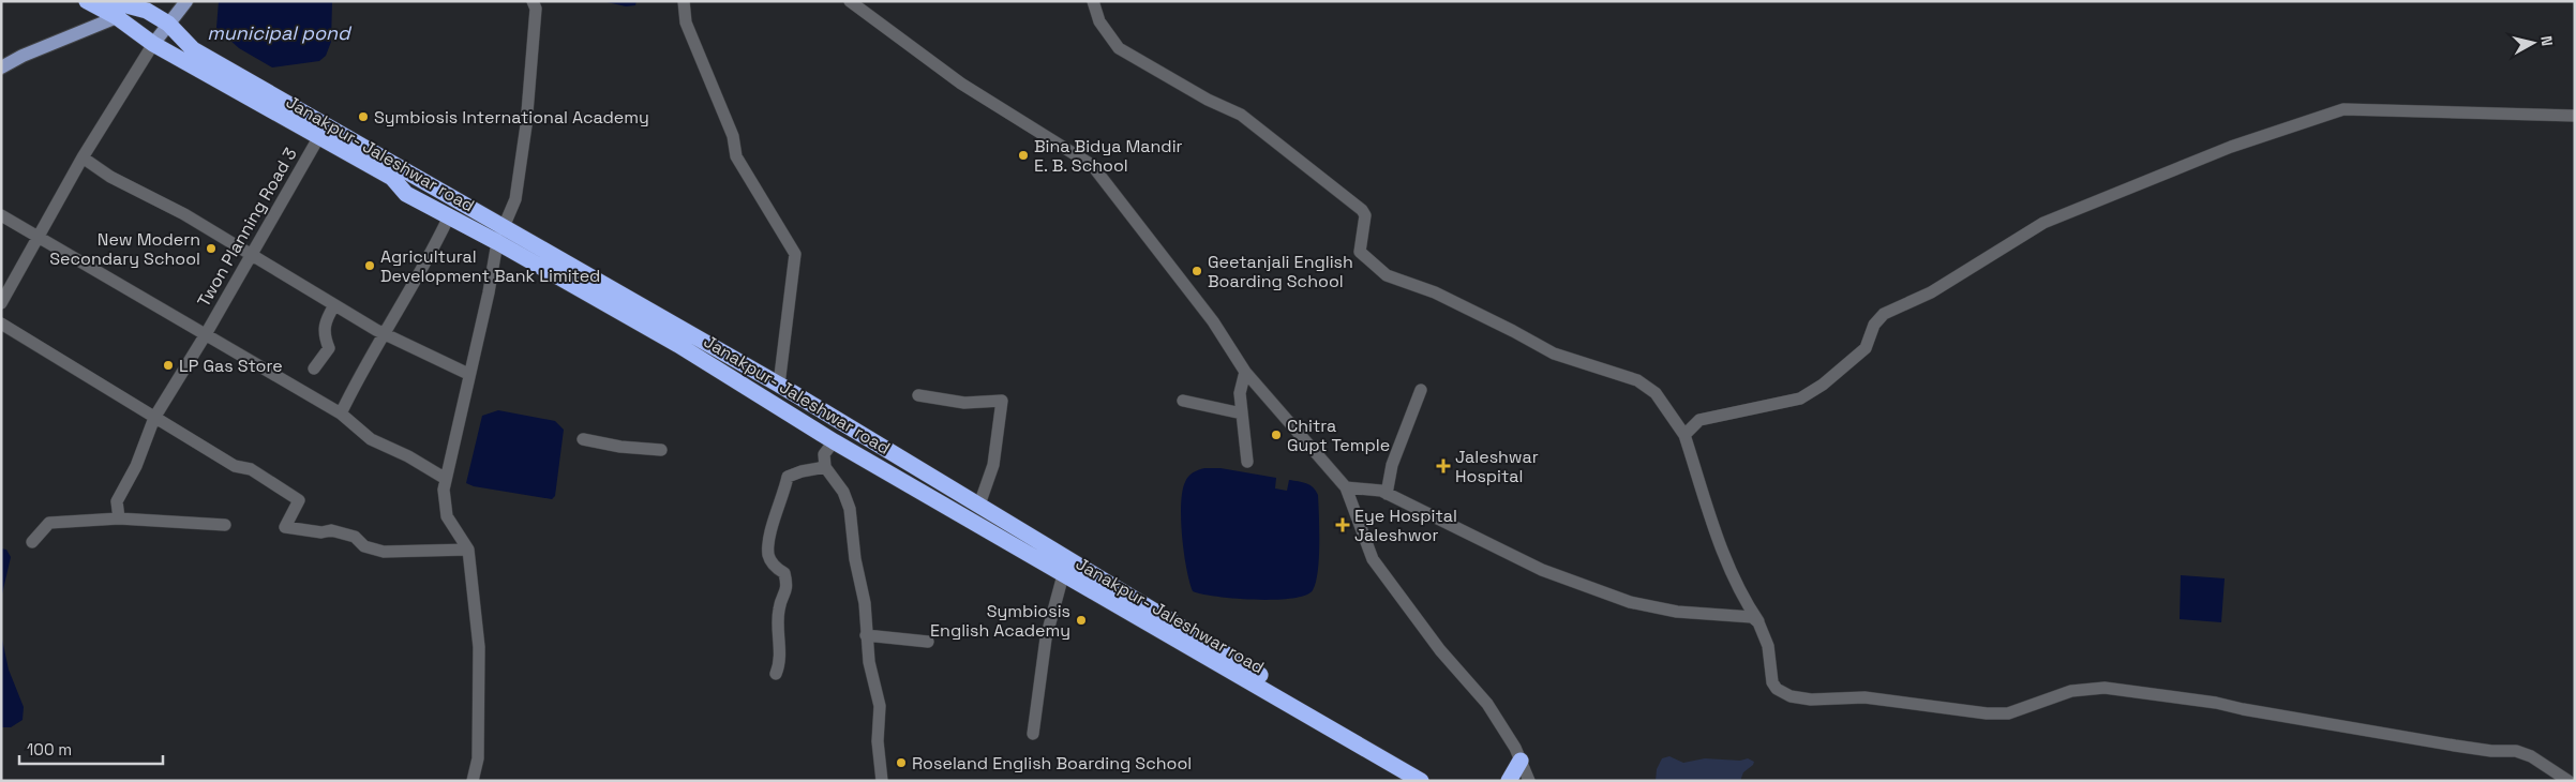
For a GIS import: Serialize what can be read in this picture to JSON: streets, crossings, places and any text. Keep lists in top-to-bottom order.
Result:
{
  "streets": {
    "highway": ["Janakpur- Jaleshwar road"],
    "street": ["Twon Planning Road 3"]
  },
  "crossings": [
    ["Janakpur- Jaleshwar road", "Twon Planning Road 3"]
  ],
  "water": ["municipal pond"],
  "places": {
    "other": [
      "Symbiosis International Academy",
      "Bina Bidya Mandir E. B. School",
      "New Modern Secondary School",
      "Agricultural Development Bank Limited",
      "Geetanjali English Boarding School",
      "LP Gas Store",
      "Chitra Gupt Temple",
      "Symbiosis English Academy",
      "Roseland English Boarding School"
    ],
    "health": ["Jaleshwar Hospital", "Eye Hospital Jaleshwor"]
  },
  "scale_bar": "100 m",
  "north": "right"
}
